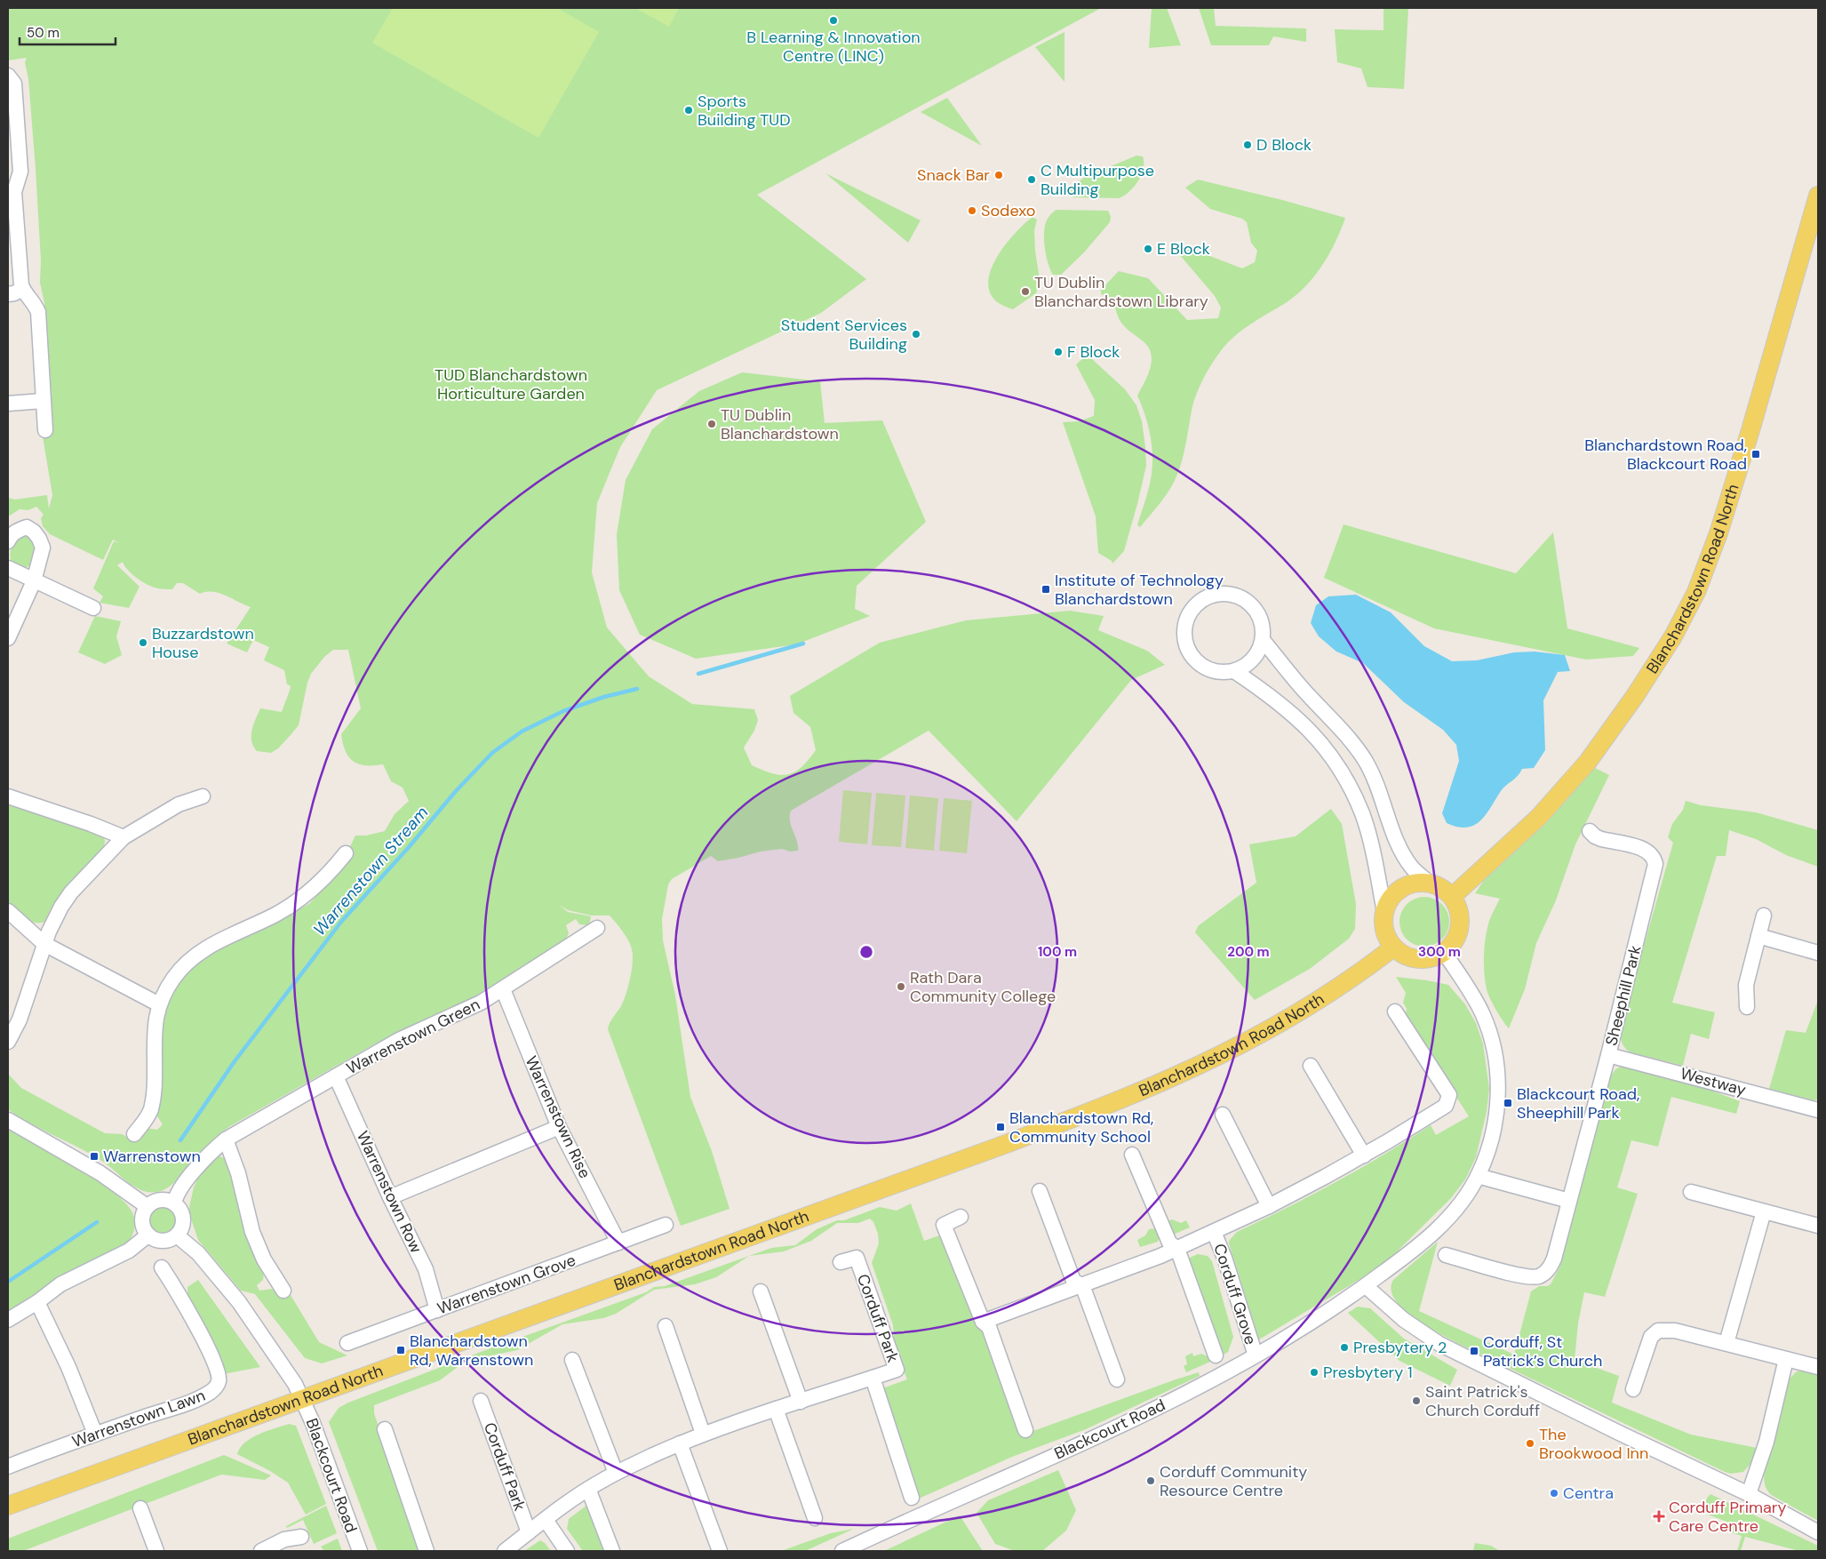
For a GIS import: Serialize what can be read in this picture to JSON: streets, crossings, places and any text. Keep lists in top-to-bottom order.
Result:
{
  "streets": {
    "main road": ["Blanchardstown Road North"],
    "street": [
      "Sheephill Park",
      "Warrenstown Green",
      "Westway",
      "Warrenstown Rise",
      "Warrenstown Row",
      "Warrenstown Grove",
      "Corduff Grove",
      "Corduff Park",
      "Warrenstown Lawn",
      "Blackcourt Road"
    ]
  },
  "crossings": [
    ["Blanchardstown Road North", "Blackcourt Road"],
    ["Sheephill Park", "Westway"],
    ["Warrenstown Green", "Warrenstown Rise"],
    ["Warrenstown Green", "Warrenstown Row"],
    ["Warrenstown Green", "Blackcourt Road"],
    ["Warrenstown Rise", "Warrenstown Grove"],
    ["Warrenstown Row", "Warrenstown Grove"],
    ["Corduff Grove", "Blackcourt Road"]
  ],
  "water": ["Warrenstown Stream"],
  "parks": ["TUD Blanchardstown Horticulture Garden"],
  "places": {
    "other": [
      "B Learning & Innovation Centre (LINC)",
      "Sports Building TUD",
      "D Block",
      "Snack Bar",
      "C Multipurpose Building",
      "Sodexo",
      "E Block",
      "TU Dublin Blanchardstown Library",
      "Student Services Building",
      "F Block",
      "TU Dublin Blanchardstown",
      "Buzzardstown House",
      "Rath Dara Community College",
      "Presbytery 2",
      "Presbytery 1",
      "Saint Patrick's Church Corduff",
      "The Brookwood Inn",
      "Corduff Community Resource Centre",
      "Centra"
    ],
    "transit": [
      "Blanchardstown Road, Blackcourt Road",
      "Institute of Technology Blanchardstown",
      "Blackcourt Road, Sheephill Park",
      "Blanchardstown Rd, Community School",
      "Warrenstown",
      "Blanchardstown Rd, Warrenstown",
      "Corduff, St Patrick’s Church"
    ],
    "health": ["Corduff Primary Care Centre"]
  },
  "scale_bar": "50 m",
  "rings": ["100 m", "200 m", "300 m"]
}
